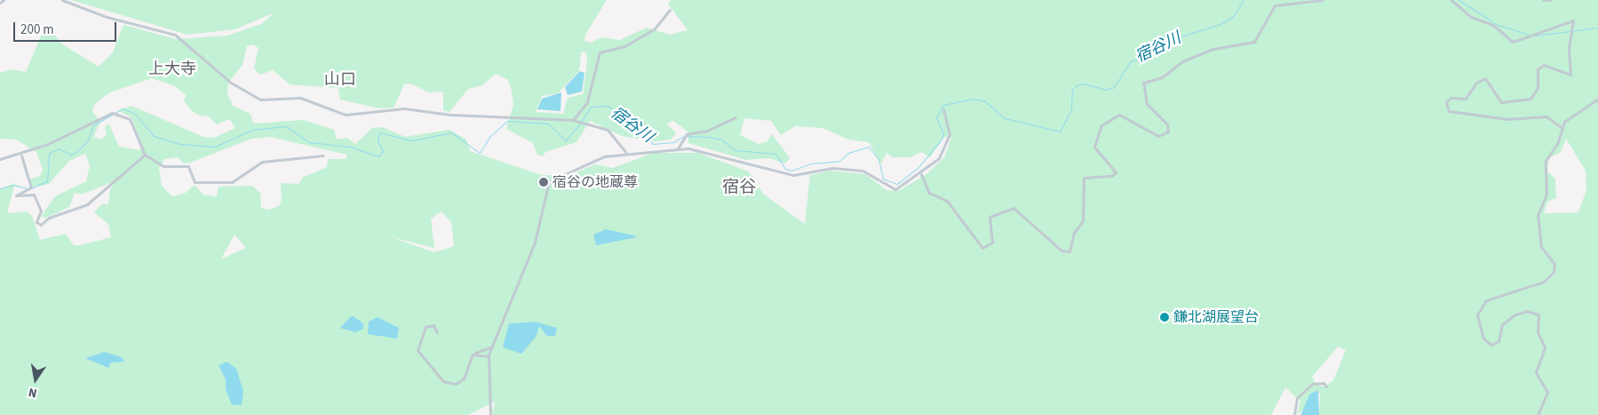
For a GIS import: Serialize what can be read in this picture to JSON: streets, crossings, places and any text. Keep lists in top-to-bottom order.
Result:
{
  "districts": ["上大寺", "山口", "宿谷"],
  "water": ["宿谷川"],
  "places": ["宿谷の地蔵尊", "鎌北湖展望台"],
  "scale_bar": "200 m",
  "north": "bottom"
}
